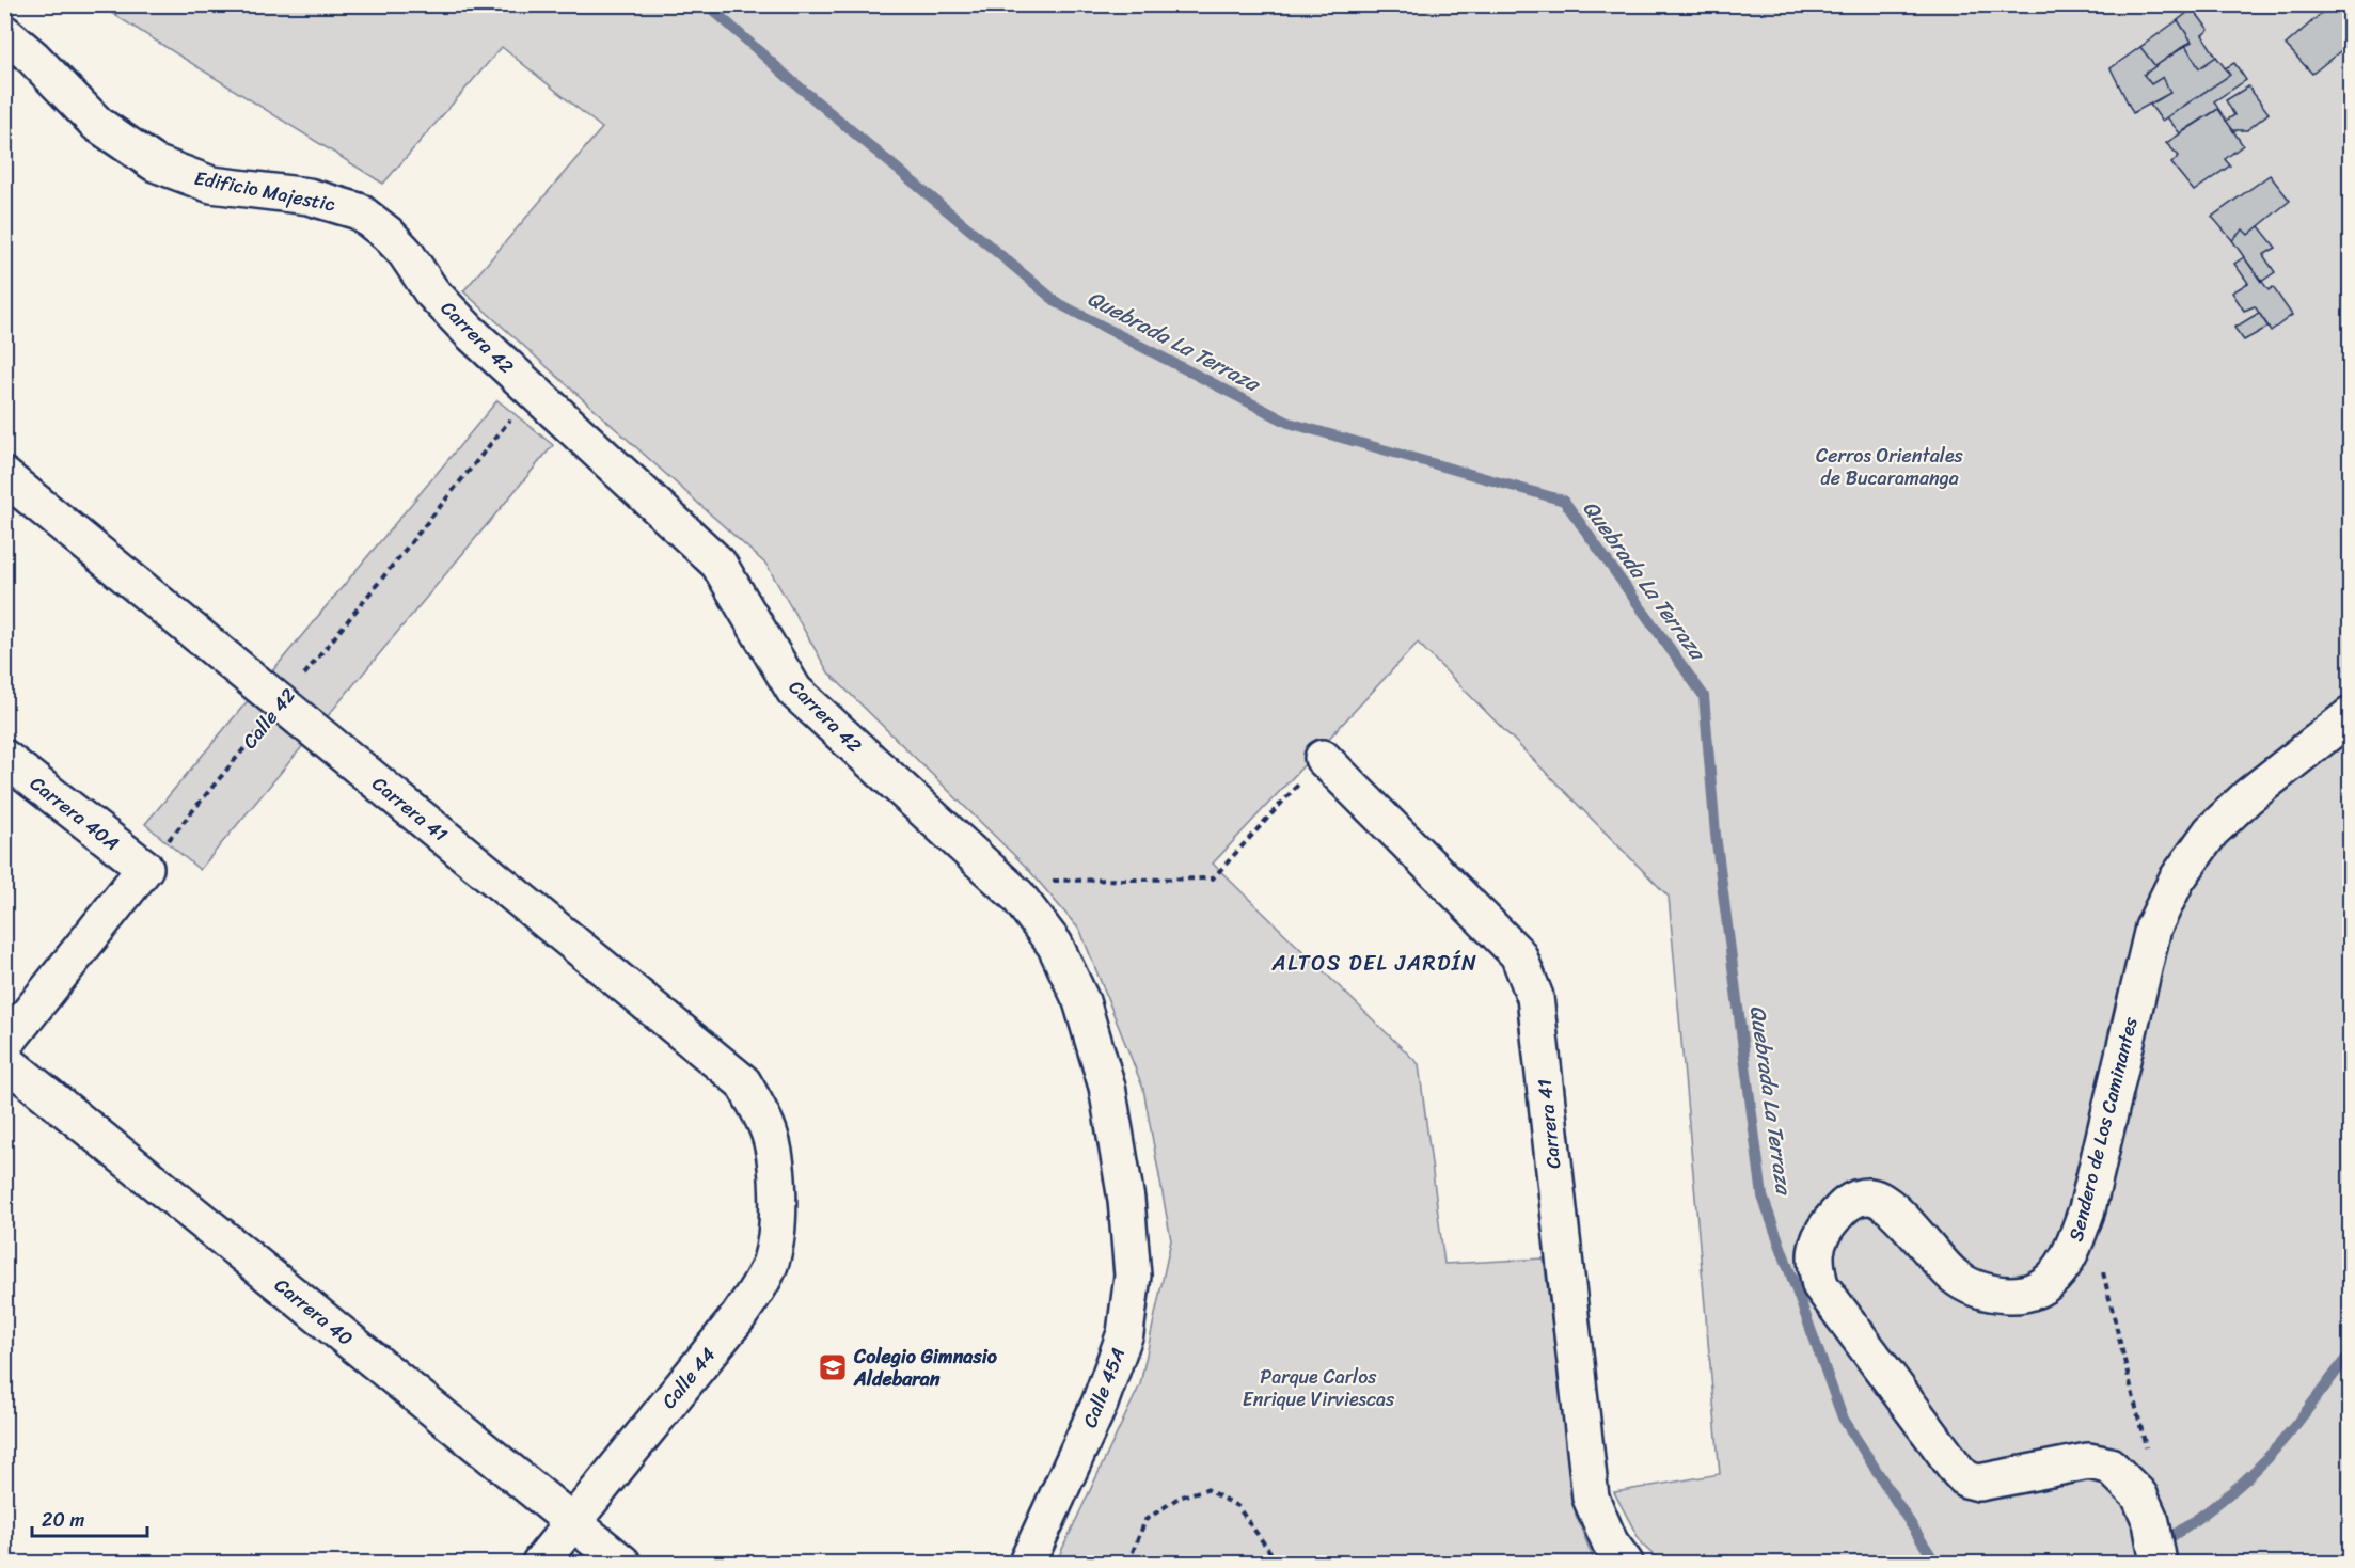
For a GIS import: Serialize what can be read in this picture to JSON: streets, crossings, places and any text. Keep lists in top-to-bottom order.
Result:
{
  "streets": {
    "street": [
      "Edificio Majestic",
      "Carrera 42",
      "Carrera 41",
      "Carrera 40A",
      "Sendero de Los Caminantes",
      "Carrera 40",
      "Calle 44",
      "Calle 45A"
    ],
    "path": ["Calle 42"]
  },
  "crossings": [
    ["Edificio Majestic", "Carrera 42"],
    ["Carrera 42", "Calle 42"],
    ["Carrera 42", "Calle 45A"],
    ["Calle 42", "Carrera 41"],
    ["Calle 42", "Carrera 40A"],
    ["Carrera 41", "Calle 44"],
    ["Carrera 40", "Calle 44"]
  ],
  "districts": ["ALTOS DEL JARDÍN"],
  "water": ["Quebrada La Terraza"],
  "parks": ["Cerros Orientales de Bucaramanga", "Parque Carlos Enrique Virviescas"],
  "places": {
    "school or university": ["Colegio Gimnasio Aldebaran"]
  },
  "scale_bar": "20 m"
}
